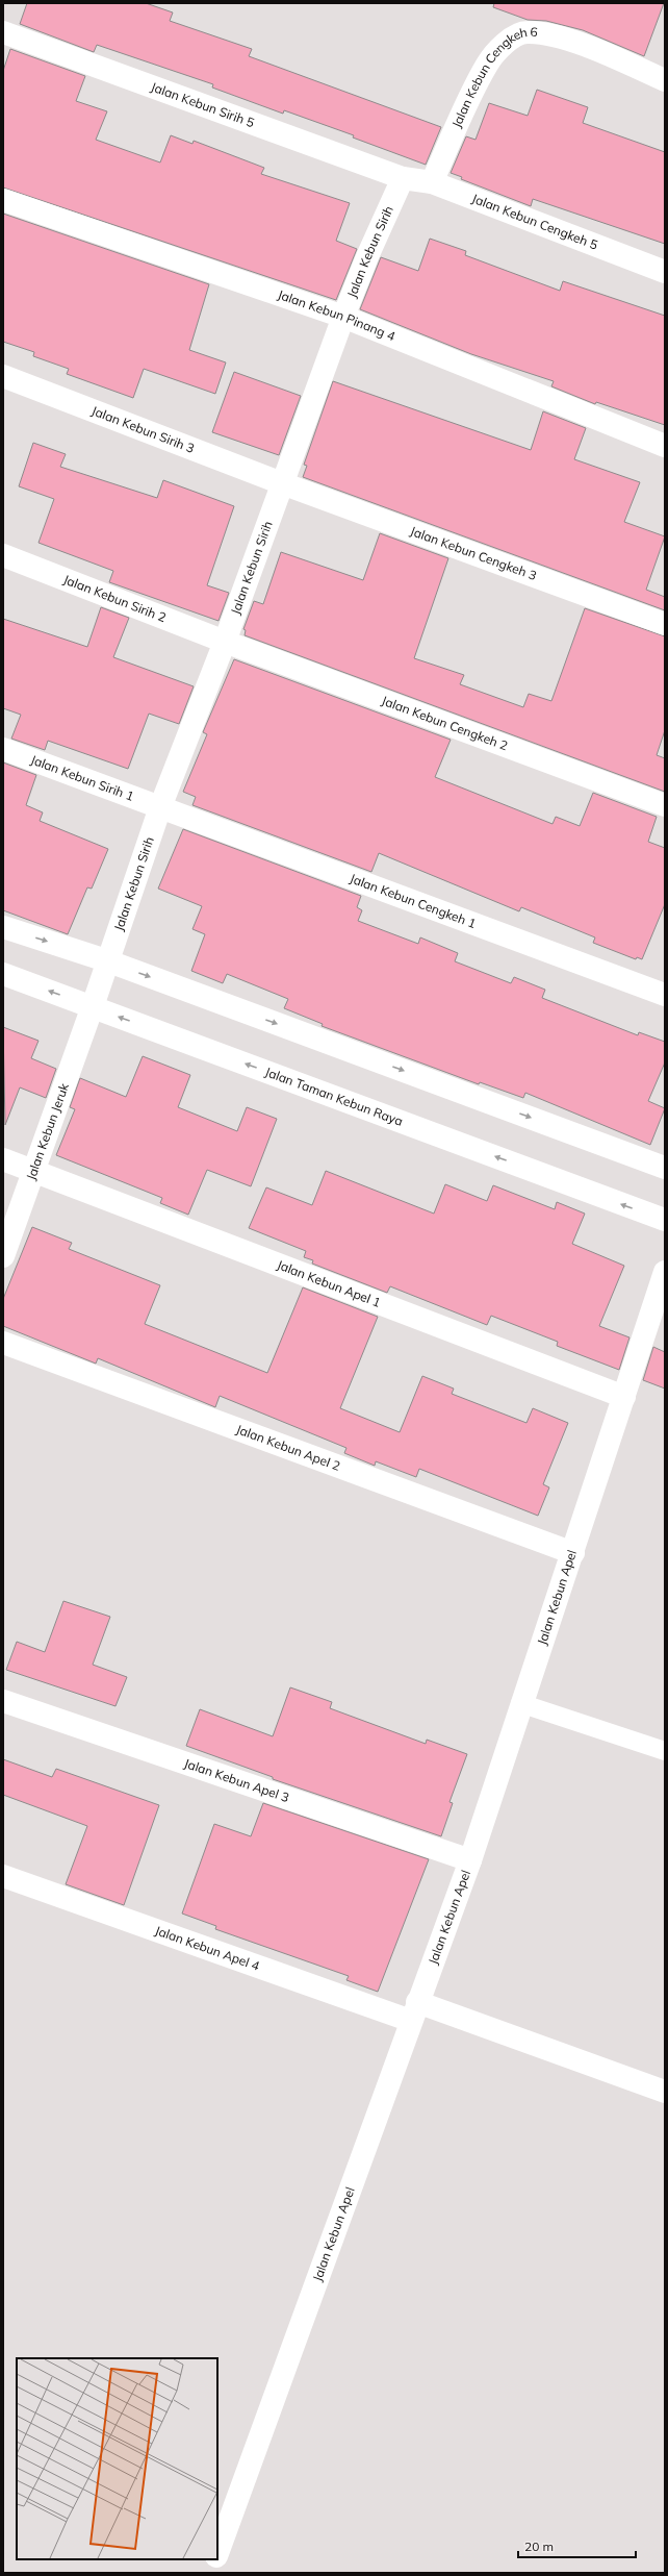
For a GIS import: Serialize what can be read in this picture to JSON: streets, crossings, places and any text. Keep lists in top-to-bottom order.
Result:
{
  "streets": {
    "street": [
      "Jalan Kebun Cengkeh 6",
      "Jalan Kebun Sirih 5",
      "Jalan Kebun Cengkeh 5",
      "Jalan Kebun Sirih",
      "Jalan Kebun Pinang 4",
      "Jalan Kebun Sirih 3",
      "Jalan Kebun Cengkeh 3",
      "Jalan Kebun Sirih 2",
      "Jalan Kebun Cengkeh 2",
      "Jalan Kebun Sirih 1",
      "Jalan Kebun Cengkeh 1",
      "Jalan Taman Kebun Raya",
      "Jalan Kebun Jeruk",
      "Jalan Kebun Apel 1",
      "Jalan Kebun Apel 2",
      "Jalan Kebun Apel",
      "Jalan Kebun Apel 3",
      "Jalan Kebun Apel 4"
    ]
  },
  "crossings": [
    ["Jalan Kebun Cengkeh 6", "Jalan Kebun Cengkeh 5"],
    ["Jalan Kebun Sirih 5", "Jalan Kebun Cengkeh 5"],
    ["Jalan Kebun Sirih 5", "Jalan Kebun Sirih"],
    ["Jalan Kebun Cengkeh 5", "Jalan Kebun Sirih"],
    ["Jalan Kebun Sirih", "Jalan Kebun Pinang 4"],
    ["Jalan Kebun Sirih", "Jalan Kebun Sirih 3"],
    ["Jalan Kebun Sirih", "Jalan Kebun Cengkeh 3"],
    ["Jalan Kebun Sirih", "Jalan Kebun Sirih 2"],
    ["Jalan Kebun Sirih", "Jalan Kebun Cengkeh 2"],
    ["Jalan Kebun Sirih", "Jalan Kebun Sirih 1"],
    ["Jalan Kebun Sirih", "Jalan Kebun Cengkeh 1"],
    ["Jalan Kebun Sirih", "Jalan Taman Kebun Raya"],
    ["Jalan Kebun Sirih", "Jalan Kebun Jeruk"],
    ["Jalan Kebun Sirih 3", "Jalan Kebun Cengkeh 3"],
    ["Jalan Kebun Sirih 2", "Jalan Kebun Cengkeh 2"],
    ["Jalan Kebun Sirih 1", "Jalan Kebun Cengkeh 1"],
    ["Jalan Taman Kebun Raya", "Jalan Kebun Jeruk"],
    ["Jalan Kebun Jeruk", "Jalan Kebun Apel 1"],
    ["Jalan Kebun Apel 1", "Jalan Kebun Apel"],
    ["Jalan Kebun Apel 2", "Jalan Kebun Apel"],
    ["Jalan Kebun Apel", "Jalan Kebun Apel 3"],
    ["Jalan Kebun Apel", "Jalan Kebun Apel 4"]
  ],
  "scale_bar": "20 m"
}
